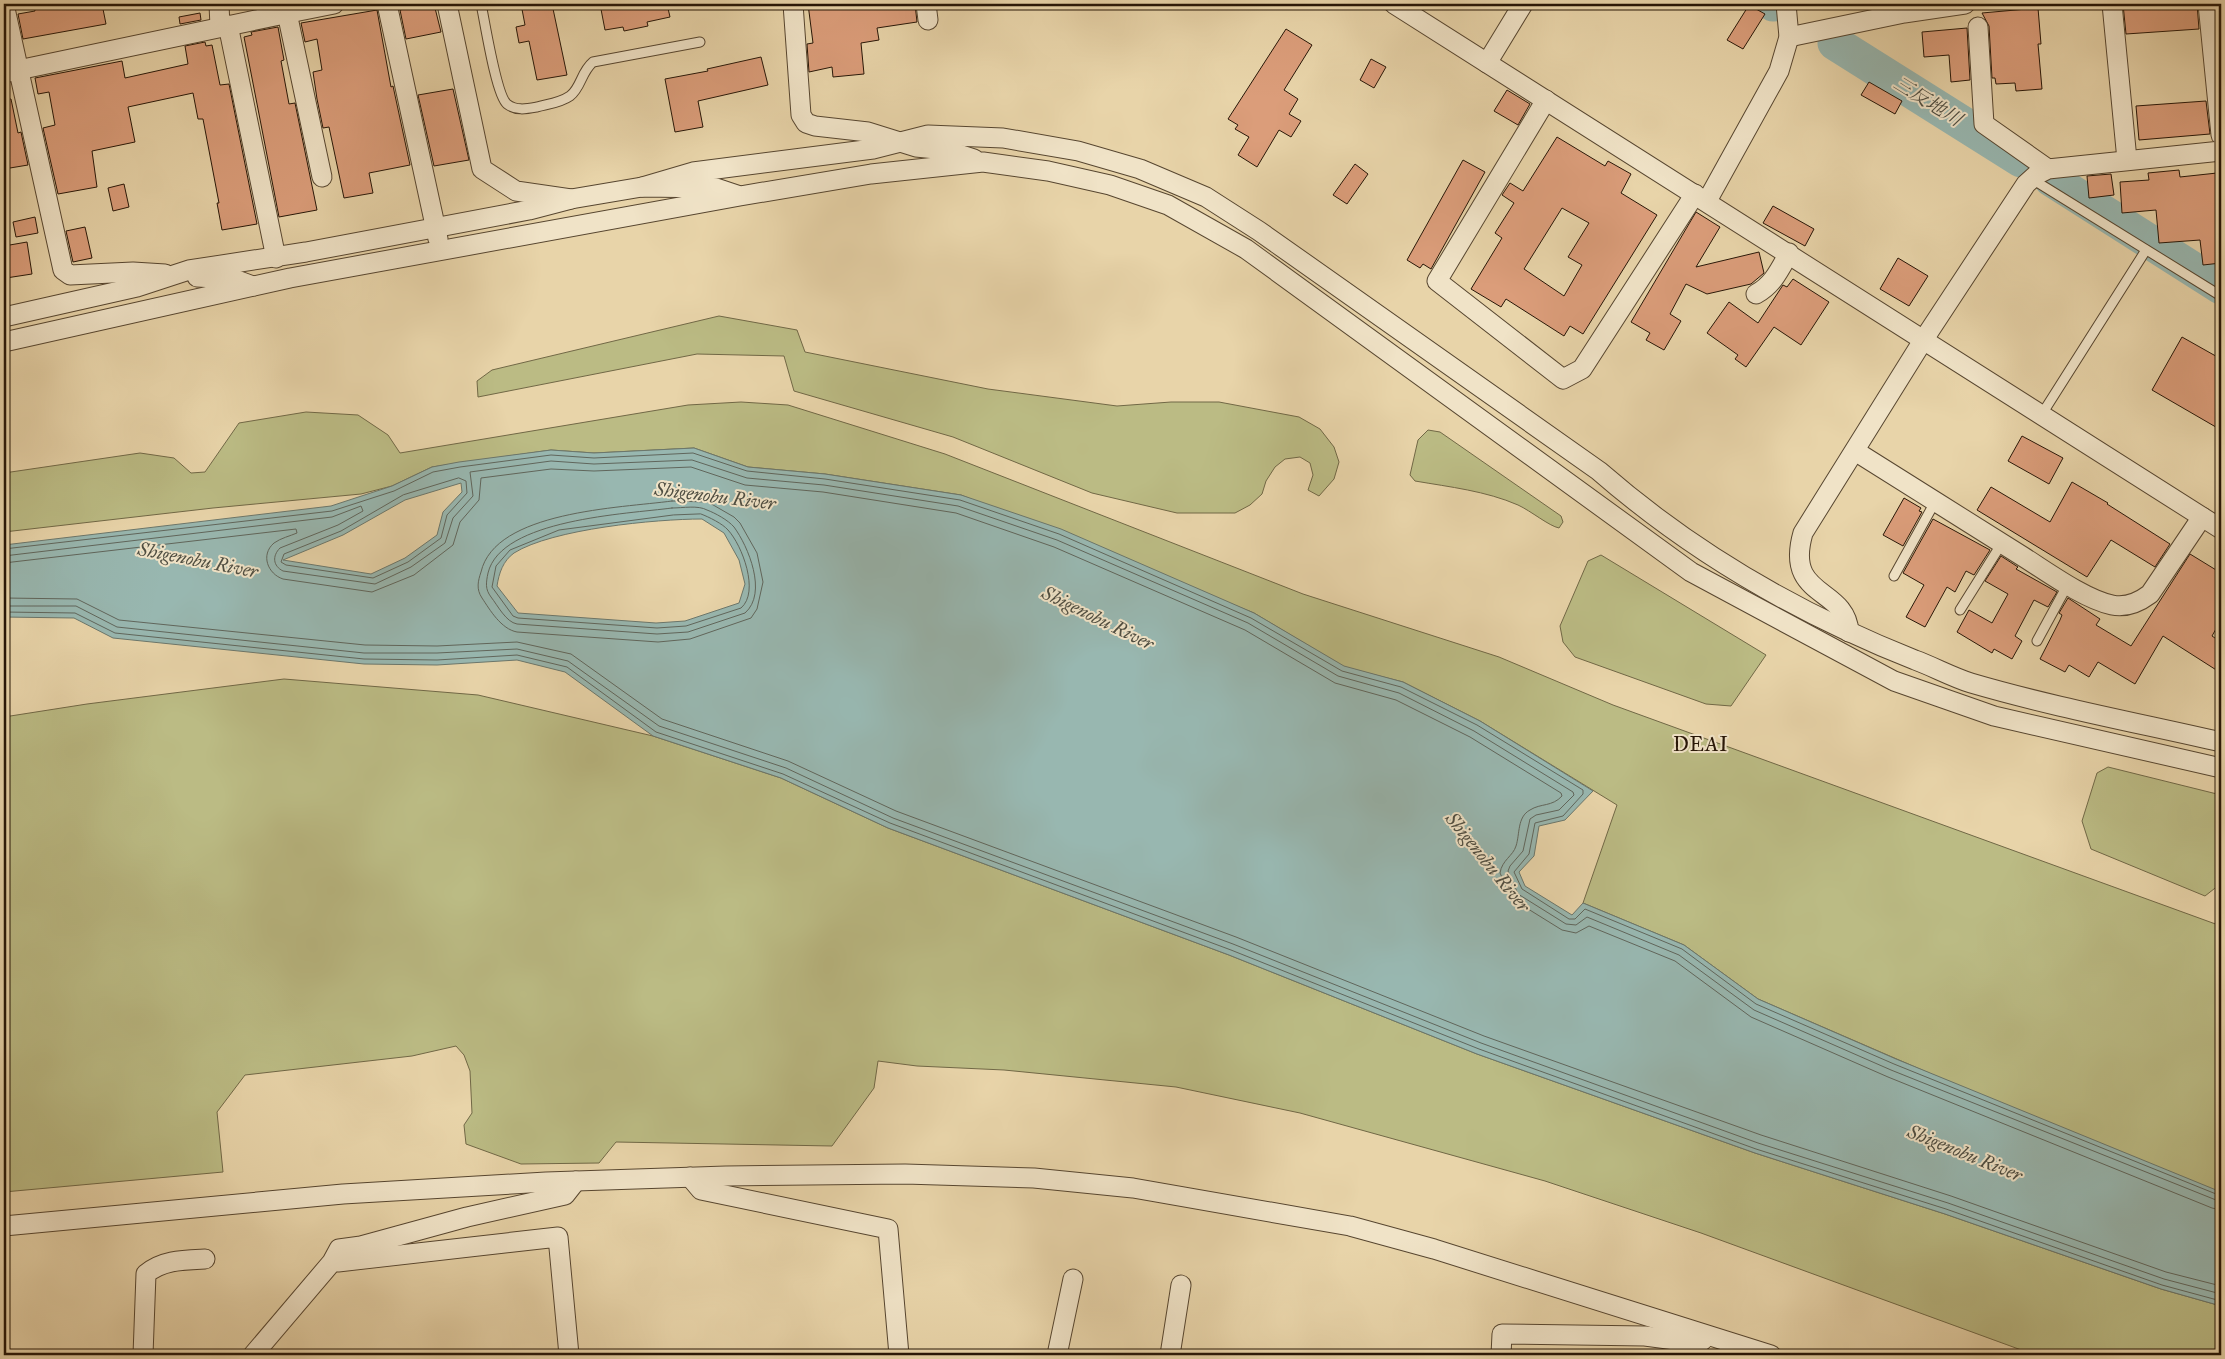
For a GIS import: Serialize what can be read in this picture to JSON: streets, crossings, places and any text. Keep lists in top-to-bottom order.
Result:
{
  "districts": ["DEAI"],
  "water": ["三反地川", "Shigenobu River"]
}
